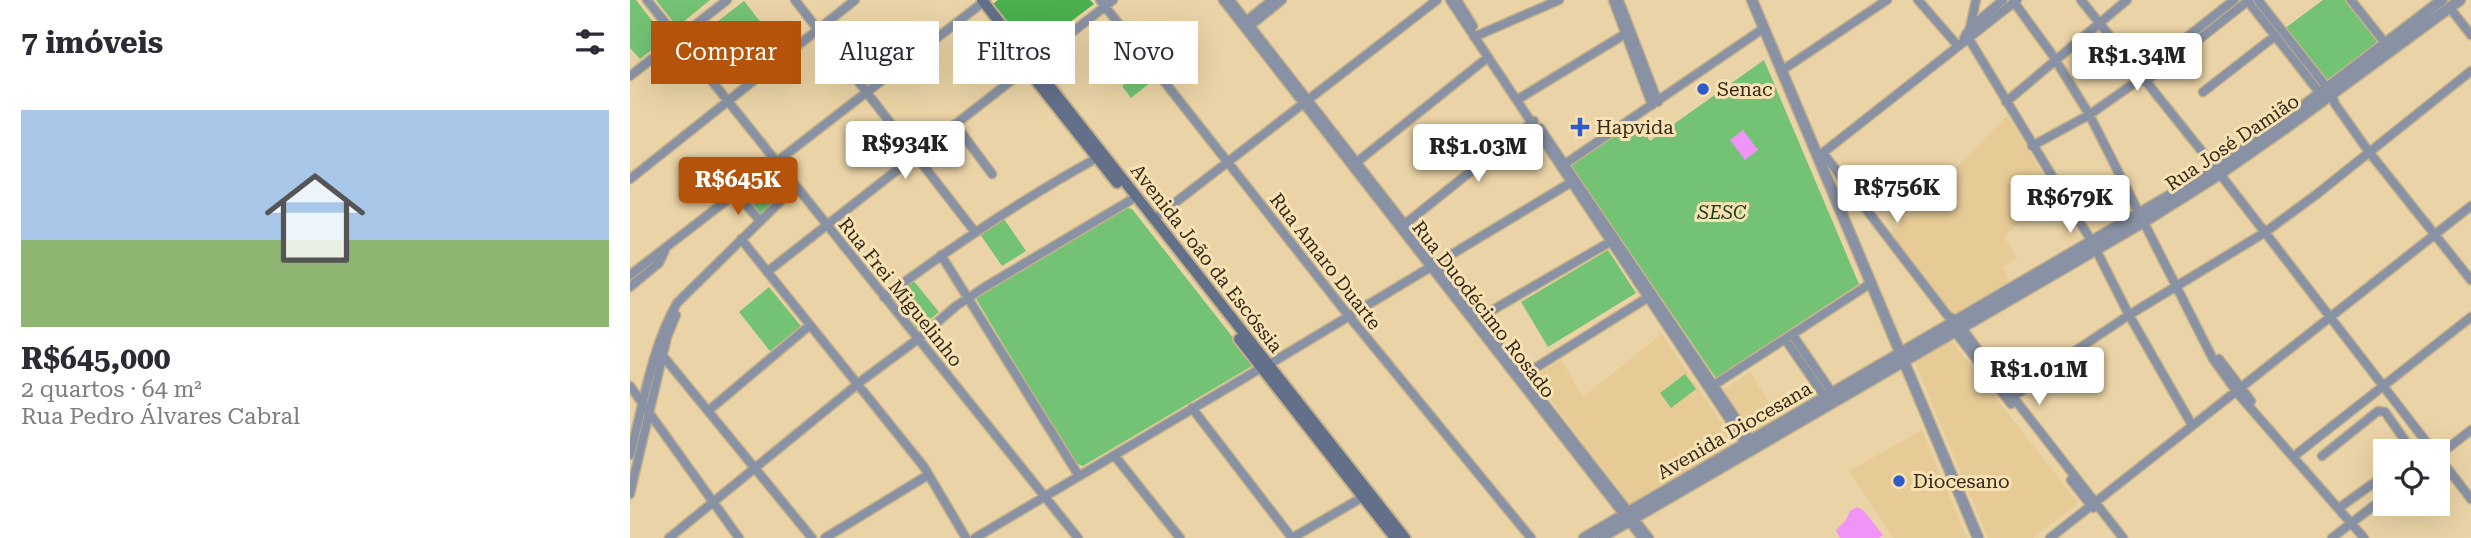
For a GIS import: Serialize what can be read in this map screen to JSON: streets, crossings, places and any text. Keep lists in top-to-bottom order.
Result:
{
  "streets": {
    "main road": ["Avenida João da Escóssia"],
    "street": [
      "Rua José Damião",
      "Rua Amaro Duarte",
      "Rua Frei Miguelinho",
      "Rua Duodécimo Rosado",
      "Avenida Diocesana"
    ]
  },
  "crossings": [
    ["Rua José Damião", "Avenida Diocesana"],
    ["Rua Duodécimo Rosado", "Avenida Diocesana"]
  ],
  "parks": ["SESC"],
  "places": {
    "other": ["Senac", "Diocesano"],
    "health": ["Hapvida"]
  },
  "page": {
    "heading": "7 imóveis",
    "chip": [
      "Comprar",
      "Alugar",
      "Filtros",
      "Novo"
    ],
    "price": [
      "R$1.34M",
      "R$934K",
      "R$1.03M",
      "R$645K",
      "R$756K",
      "R$679K",
      "R$1.01M"
    ],
    "list": [
      {
        "name": "R$645,000",
        "note": "2 quartos · 64 m² · Rua Pedro Álvares Cabral"
      }
    ]
  }
}
